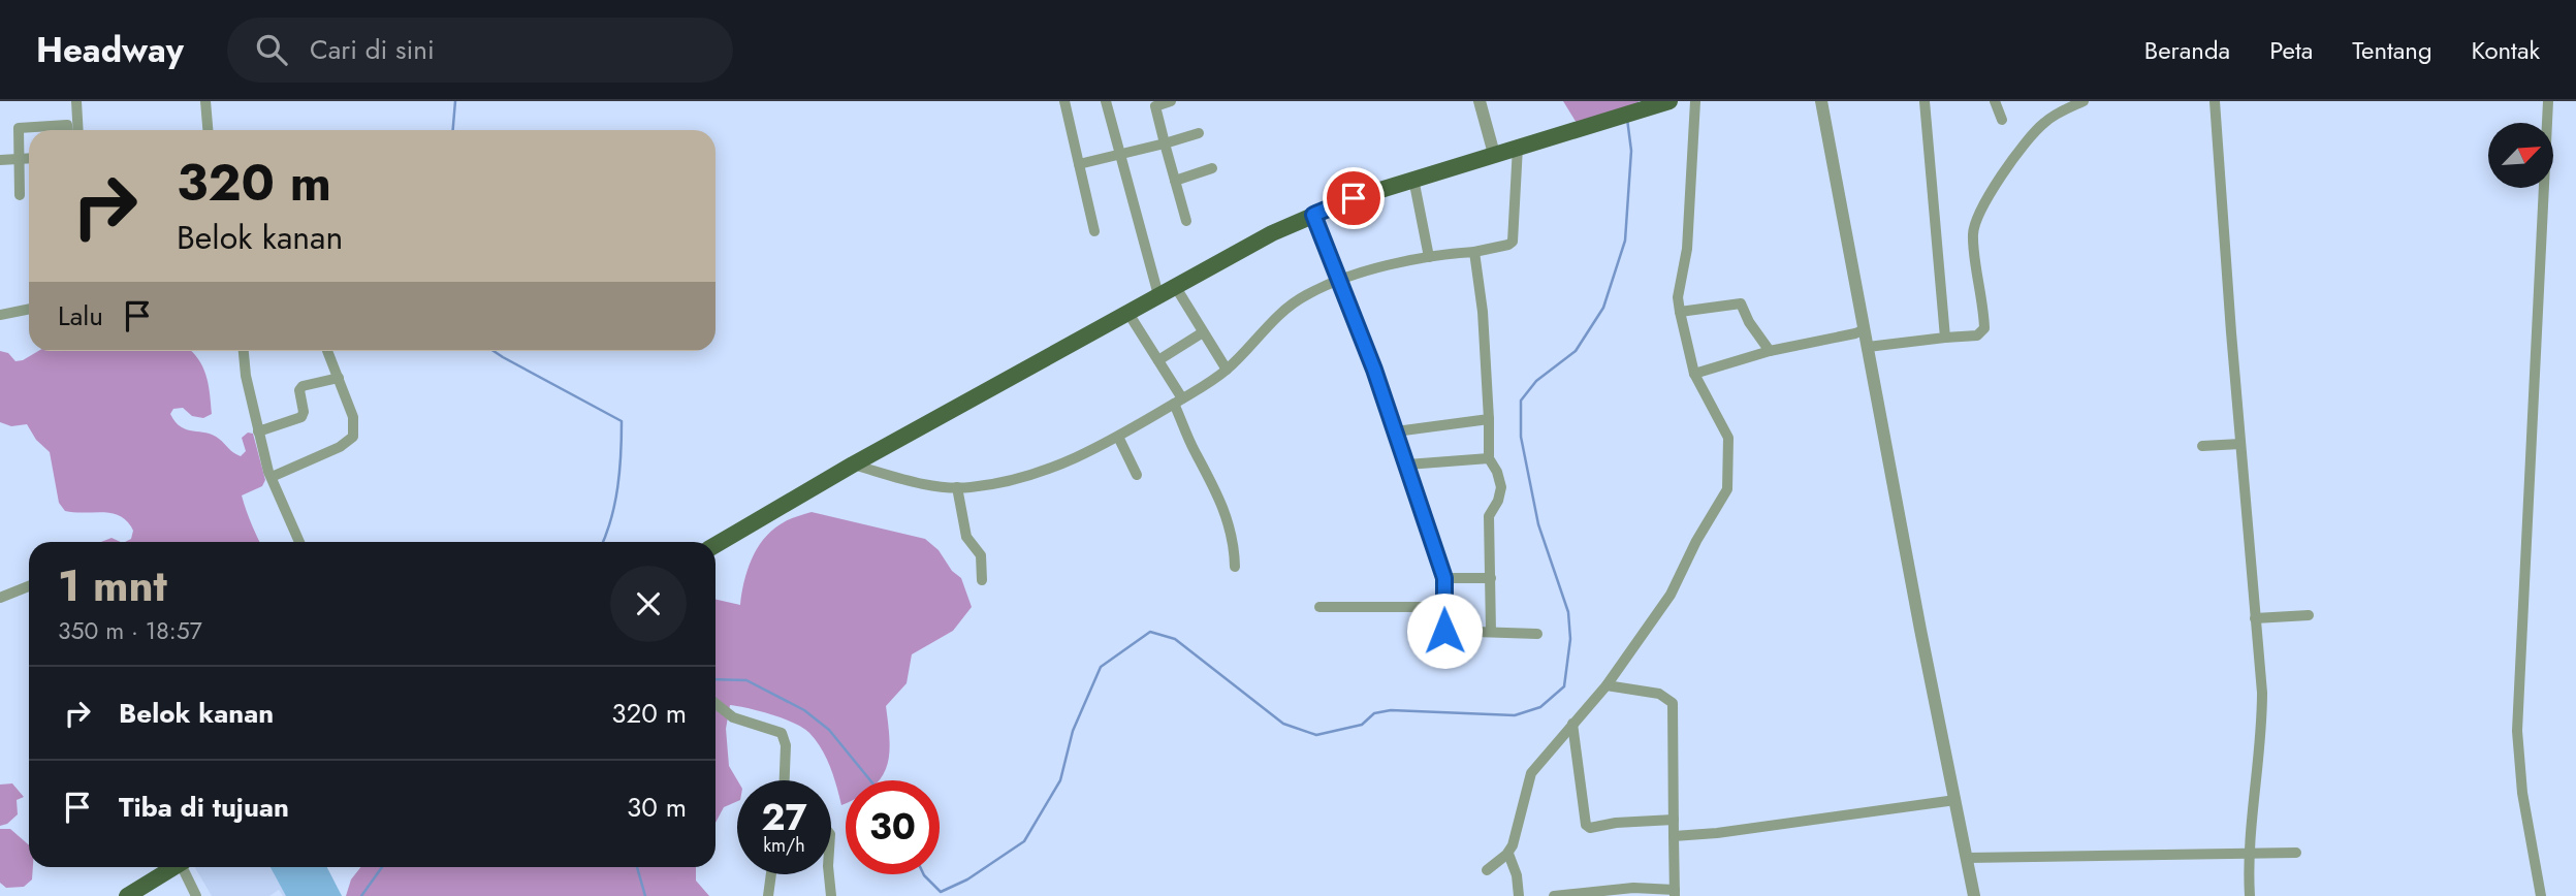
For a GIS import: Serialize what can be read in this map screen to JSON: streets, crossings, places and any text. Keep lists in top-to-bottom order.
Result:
{
  "north": "top right",
  "page": {
    "header": "Headway",
    "search": "Cari di sini",
    "nav": [
      "Beranda",
      "Peta",
      "Tentang",
      "Kontak"
    ],
    "turn": ["320 m", "Belok kanan"],
    "then": "Lalu",
    "heading": ["1 mnt", "350 m · 18:57"],
    "list": [
      {
        "name": "Belok kanan",
        "value": "320 m"
      },
      {
        "name": "Tiba di tujuan",
        "value": "30 m"
      }
    ],
    "speed": "27 km/h",
    "limit": "30"
  }
}
